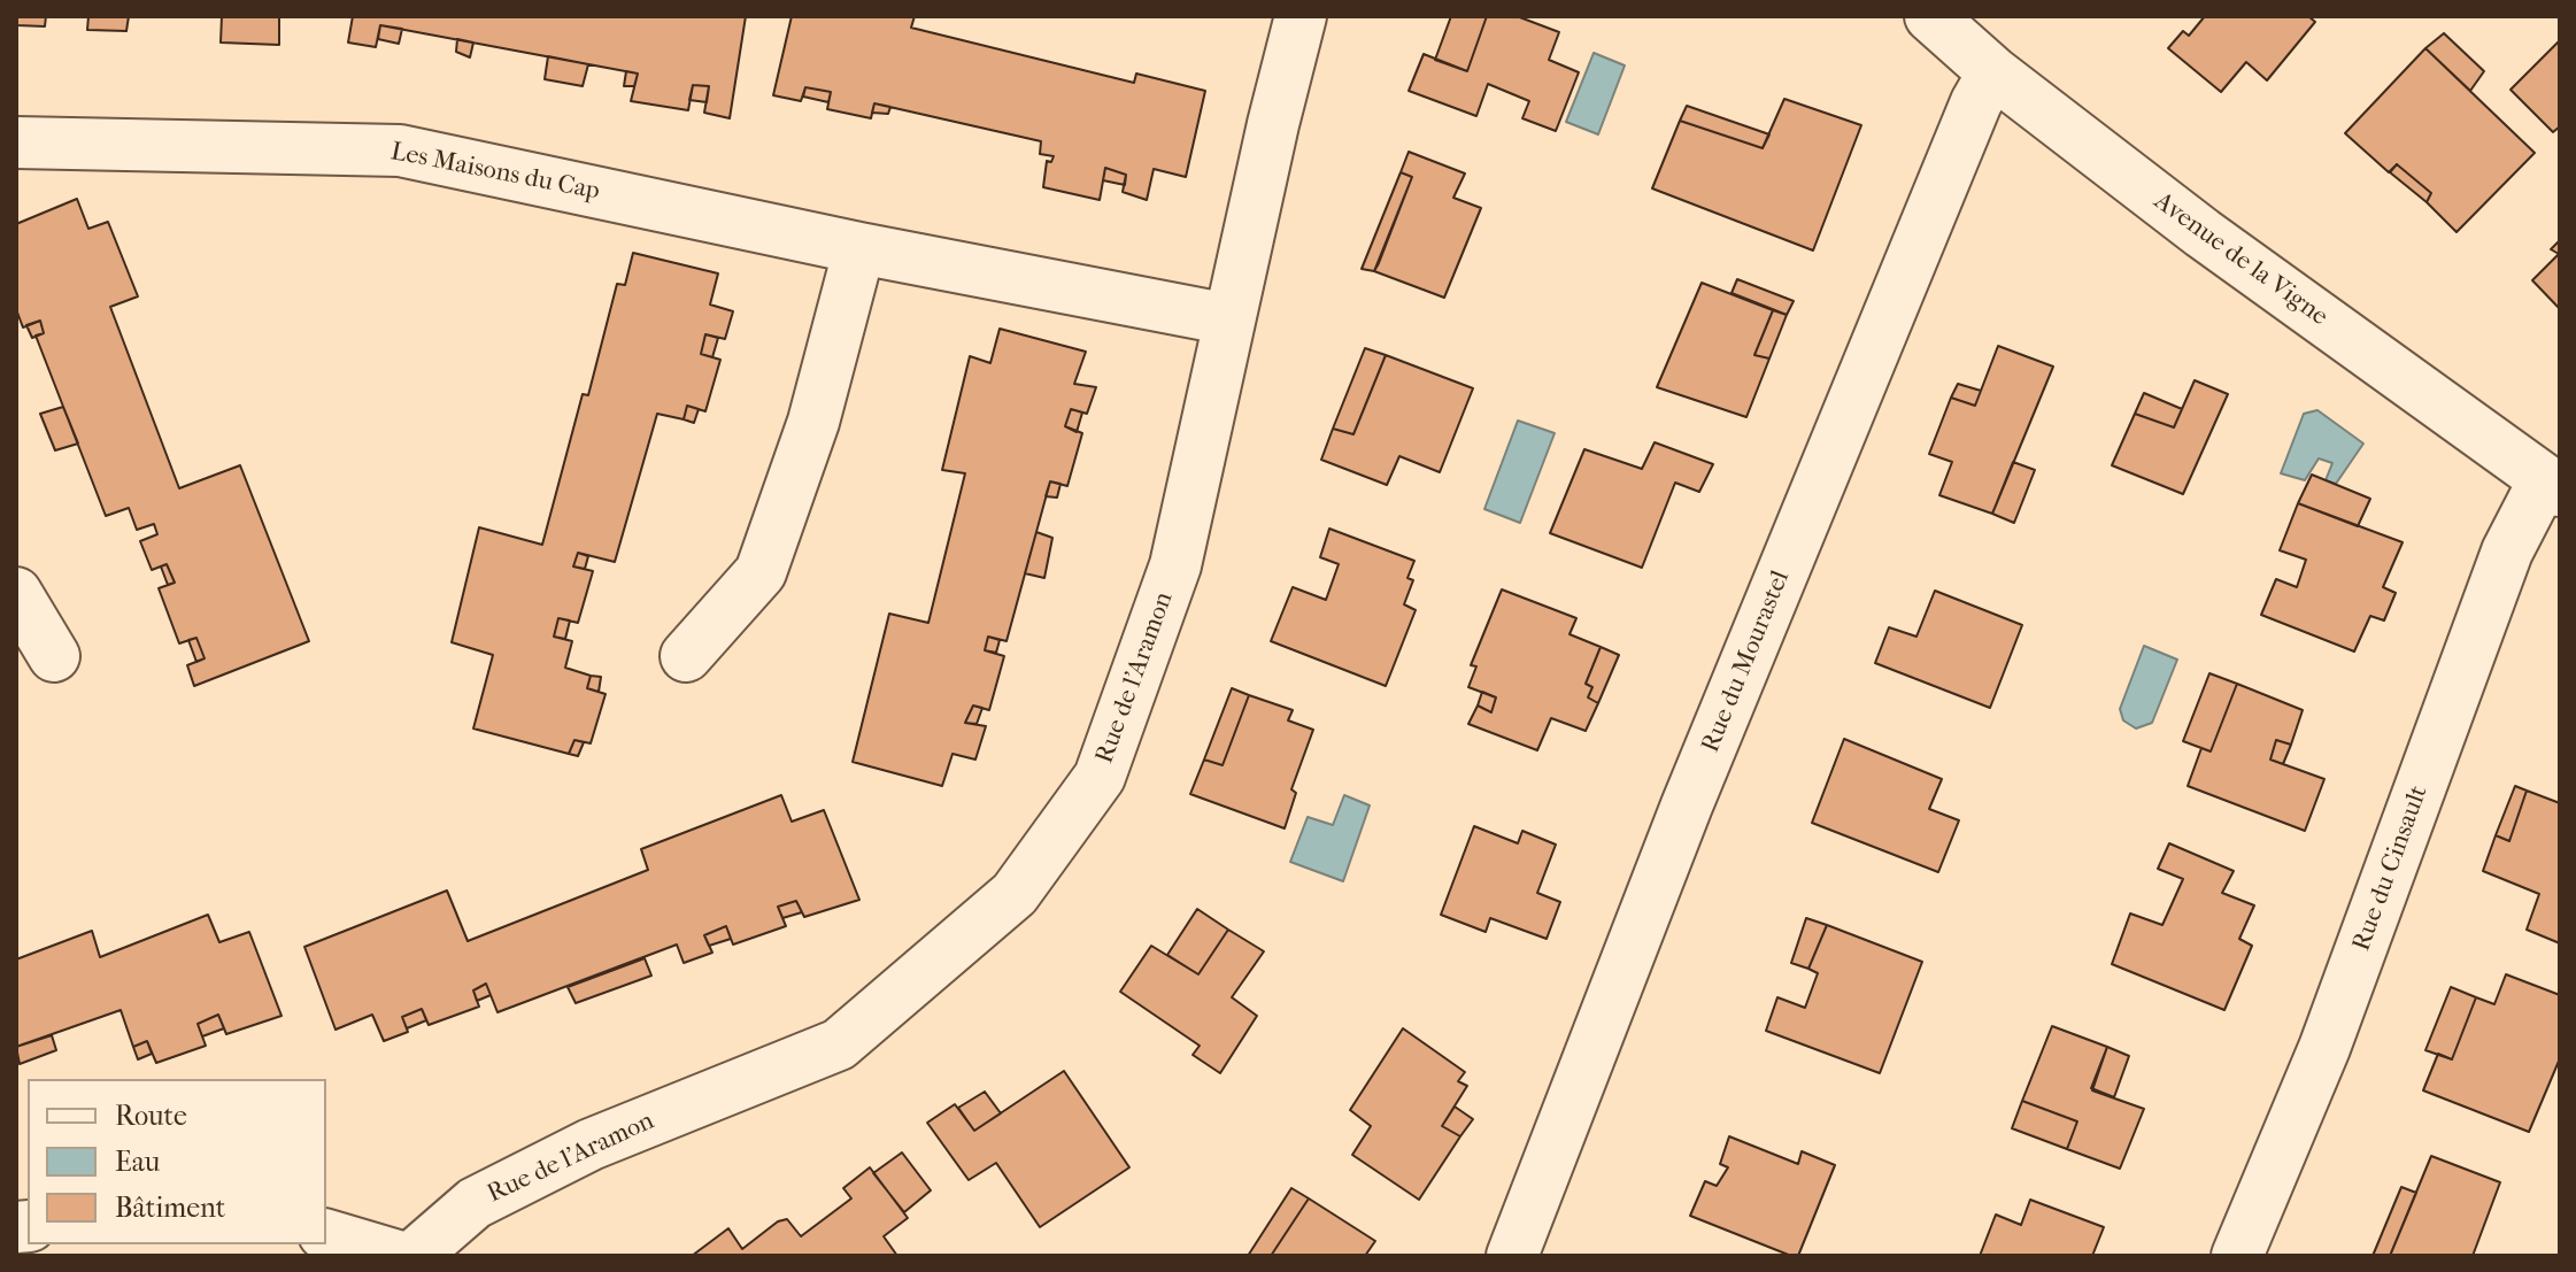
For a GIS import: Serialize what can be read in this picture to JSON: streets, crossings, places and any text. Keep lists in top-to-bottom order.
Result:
{
  "streets": {
    "street": [
      "Les Maisons du Cap",
      "Avenue de la Vigne",
      "Rue du Mourastel",
      "Rue de l'Aramon",
      "Rue du Cinsault"
    ]
  },
  "crossings": [
    ["Les Maisons du Cap", "Rue de l'Aramon"],
    ["Avenue de la Vigne", "Rue du Mourastel"],
    ["Avenue de la Vigne", "Rue du Cinsault"]
  ],
  "legend": ["Route", "Eau", "Bâtiment"]
}
